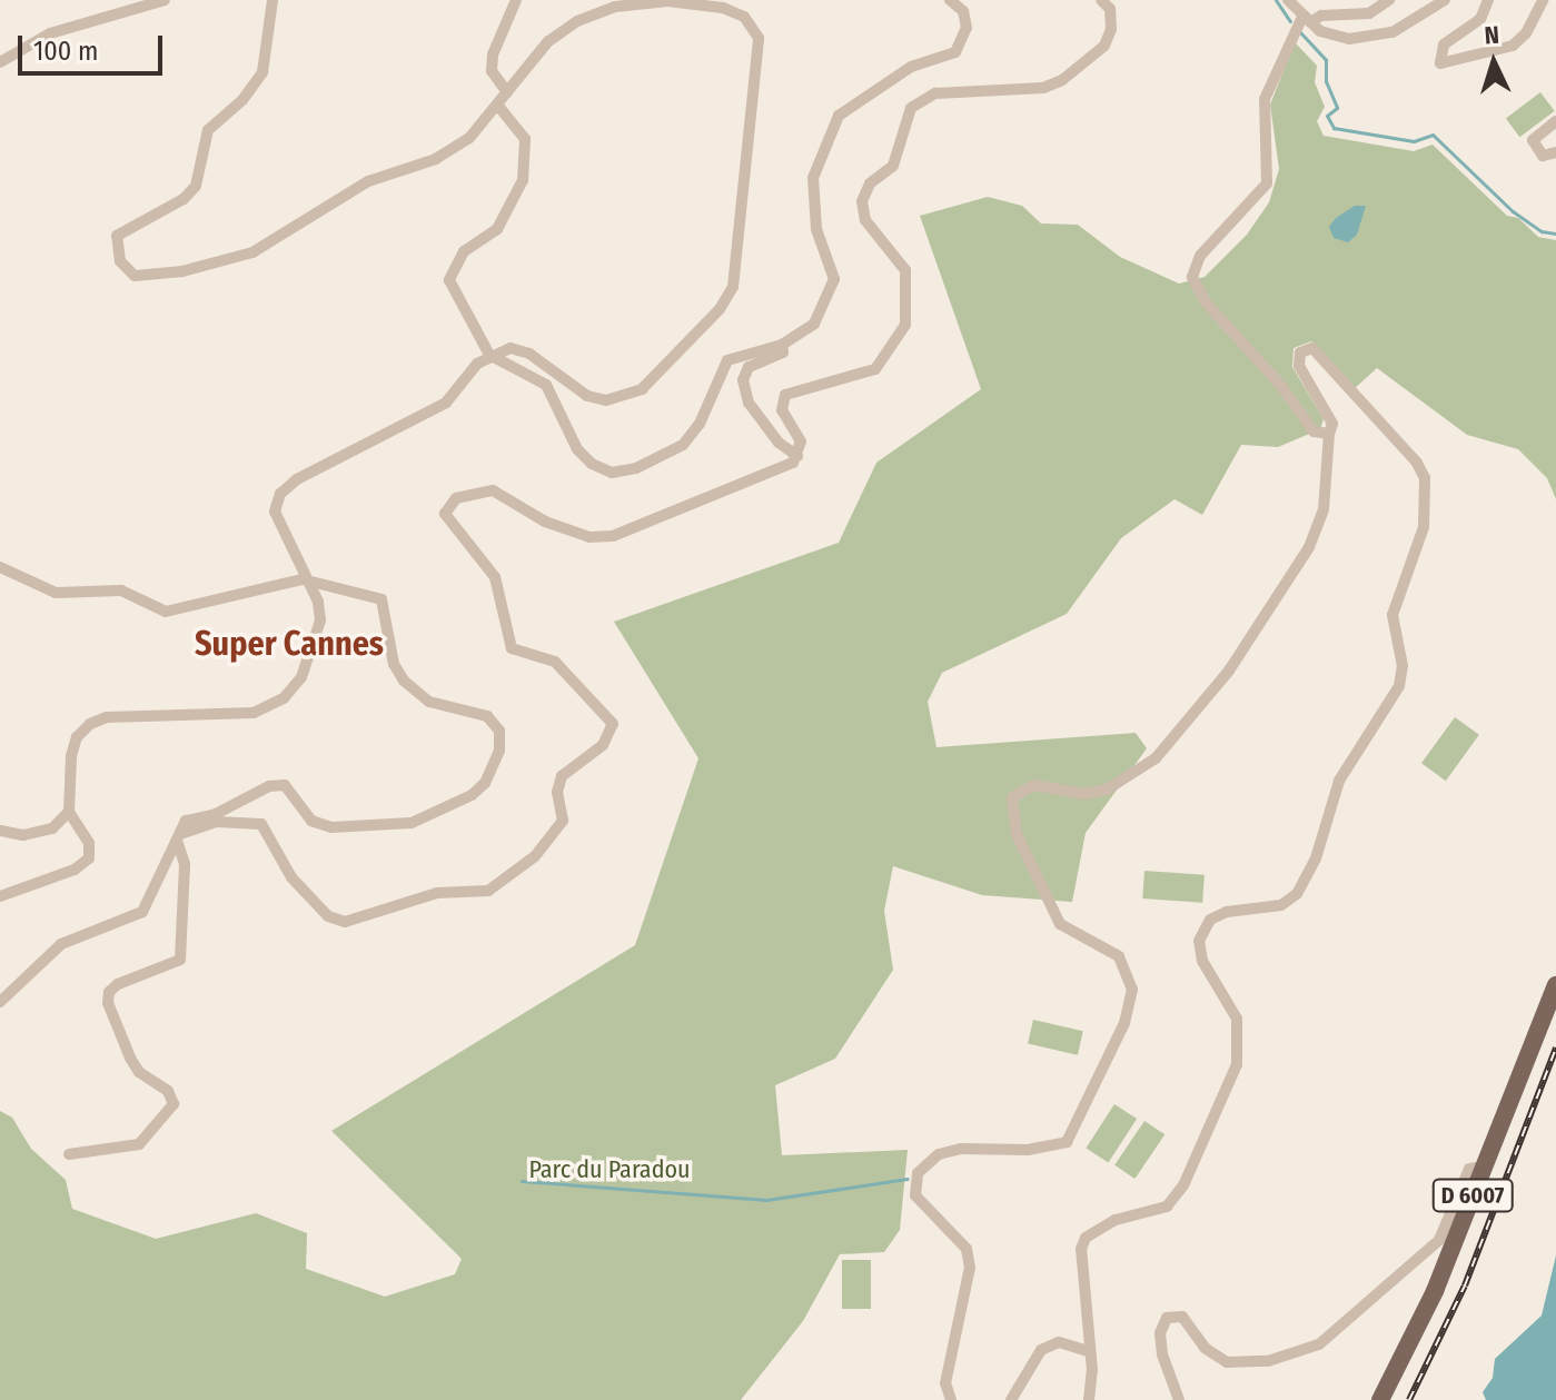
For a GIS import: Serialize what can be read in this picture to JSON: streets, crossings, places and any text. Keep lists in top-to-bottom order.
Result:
{
  "streets": {
    "main road": ["D 6007"]
  },
  "districts": ["Super Cannes"],
  "parks": ["Parc du Paradou"],
  "scale_bar": "100 m",
  "north": "top"
}
